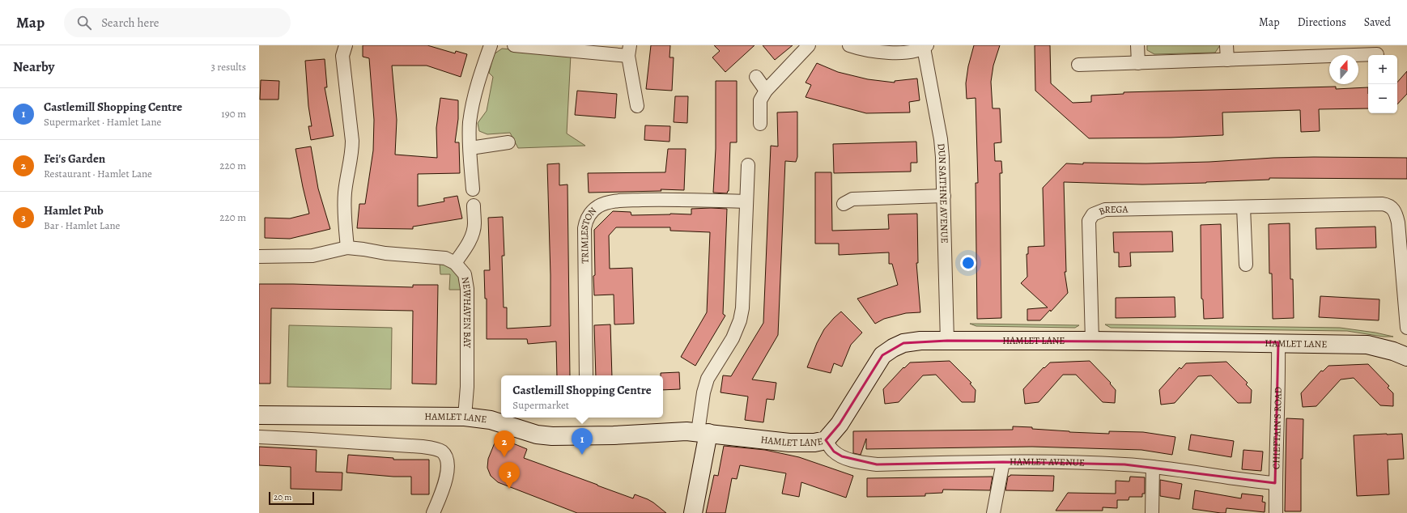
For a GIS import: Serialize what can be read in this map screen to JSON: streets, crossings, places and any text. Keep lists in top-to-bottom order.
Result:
{
  "streets": {
    "street": [
      "DUN SAITHNE AVENUE",
      "BREGA",
      "TRIMLESTON",
      "NEWHAVEN BAY",
      "HAMLET LANE",
      "CHIEFTAIN'S ROAD",
      "HAMLET AVENUE"
    ]
  },
  "crossings": [
    ["DUN SAITHNE AVENUE", "HAMLET LANE"],
    ["BREGA", "HAMLET LANE"],
    ["NEWHAVEN BAY", "HAMLET LANE"],
    ["HAMLET LANE", "CHIEFTAIN'S ROAD"],
    ["HAMLET LANE", "HAMLET AVENUE"],
    ["CHIEFTAIN'S ROAD", "HAMLET AVENUE"]
  ],
  "scale_bar": "20 m",
  "north": "top",
  "page": {
    "header": "Map",
    "search": "Search here",
    "nav": ["Map", "Directions", "Saved"],
    "heading": ["Nearby", "3 results"],
    "map_buttons": ["+", "−"],
    "list": [
      {
        "mark": "1",
        "name": "Castlemill Shopping Centre",
        "note": "Supermarket · Hamlet Lane",
        "value": "190 m"
      },
      {
        "mark": "2",
        "name": "Fei's Garden",
        "note": "Restaurant · Hamlet Lane",
        "value": "220 m"
      },
      {
        "mark": "3",
        "name": "Hamlet Pub",
        "note": "Bar · Hamlet Lane",
        "value": "220 m"
      }
    ],
    "popup": ["Castlemill Shopping Centre", "Supermarket"],
    "pins": ["1", "2", "3"],
    "scale": "20 m"
  }
}
